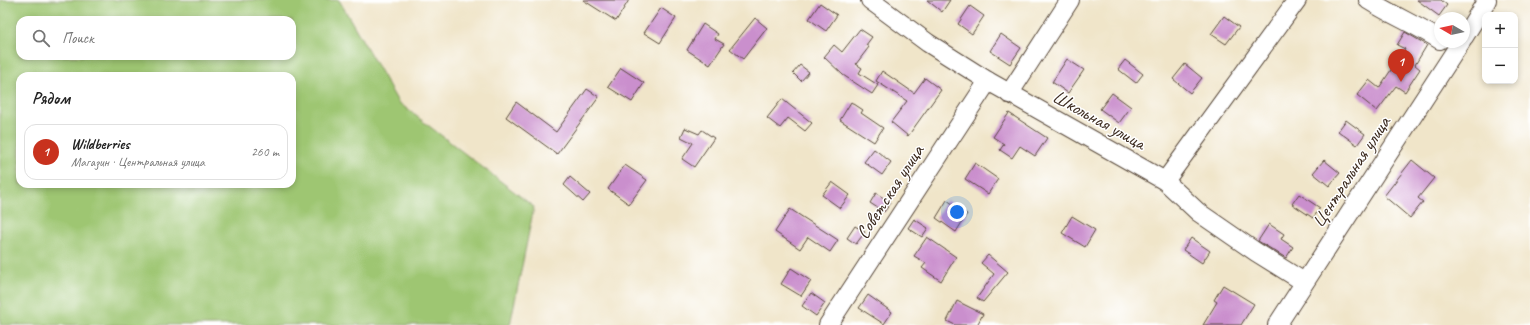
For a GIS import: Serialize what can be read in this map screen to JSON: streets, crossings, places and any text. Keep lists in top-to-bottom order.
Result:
{
  "streets": {
    "street": ["Школьная улица", "Центральная улица", "Советская улица"]
  },
  "crossings": [
    ["Школьная улица", "Центральная улица"],
    ["Школьная улица", "Советская улица"]
  ],
  "north": "left",
  "page": {
    "map_buttons": ["+", "−"],
    "search": "Поиск",
    "pins": "1",
    "heading": "Рядом",
    "list": [
      {
        "mark": "1",
        "name": "Wildberries",
        "note": "Магазин · Центральная улица",
        "value": "260 m"
      }
    ]
  }
}
